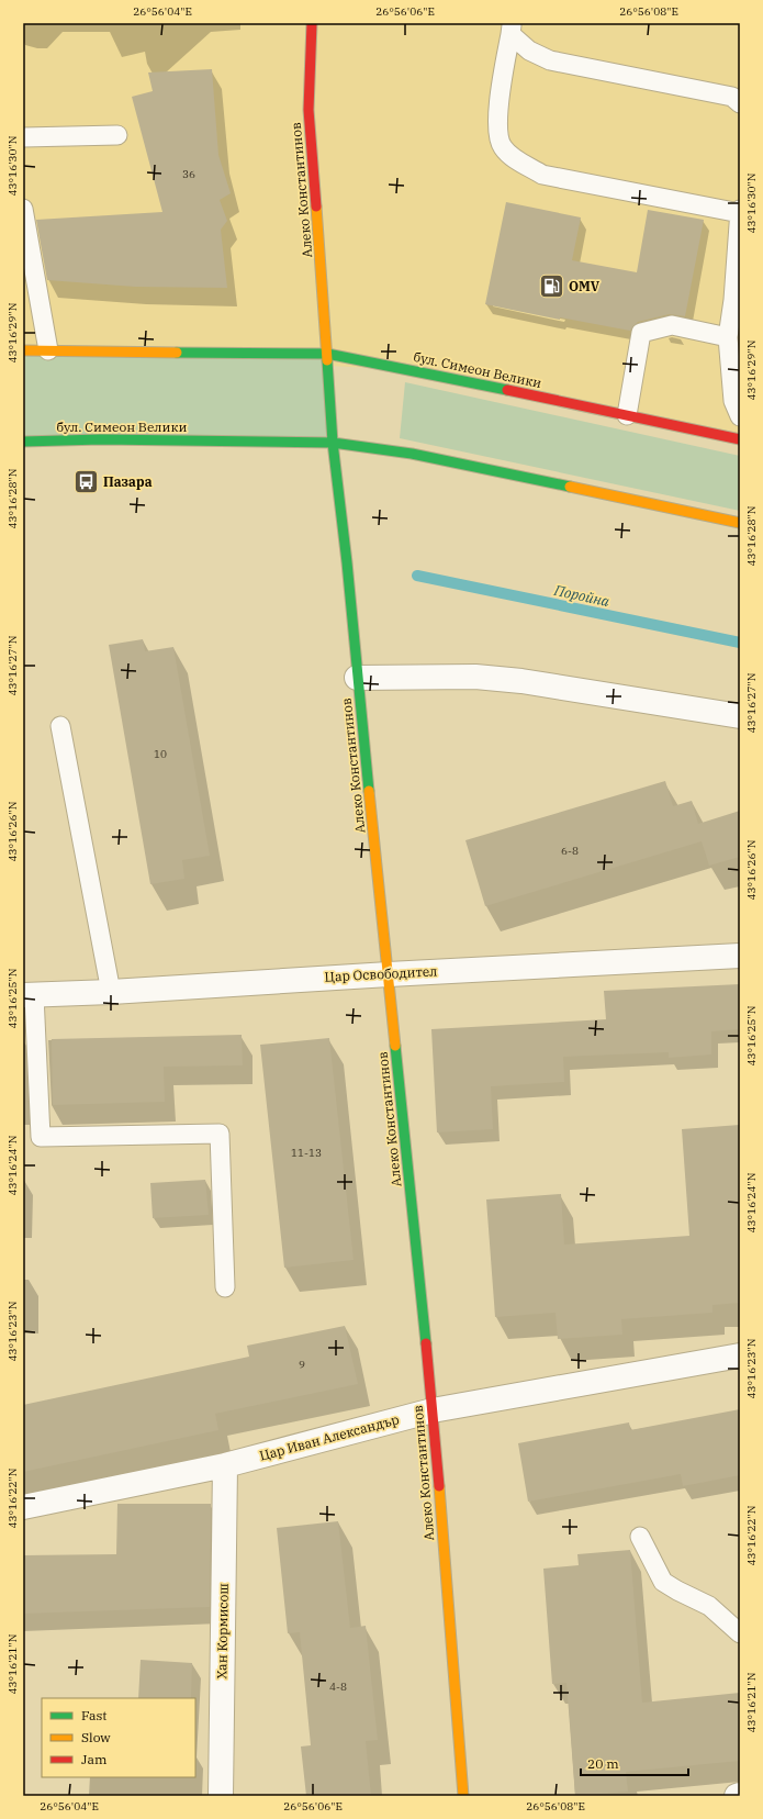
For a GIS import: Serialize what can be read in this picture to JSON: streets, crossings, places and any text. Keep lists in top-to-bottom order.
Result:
{
  "streets": {
    "main road": ["Алеко Константинов", "бул. Симеон Велики"],
    "street": ["Цар Освободител", "Цар Иван Александър", "Хан Кормисош"]
  },
  "crossings": [
    ["Алеко Константинов", "бул. Симеон Велики"],
    ["Алеко Константинов", "Цар Освободител"],
    ["Алеко Константинов", "Цар Иван Александър"],
    ["Цар Иван Александър", "Хан Кормисош"]
  ],
  "water": ["Поройна"],
  "places": {
    "fuel station": ["OMV"],
    "bus stop": ["Пазара"]
  },
  "house_numbers": [
    "36",
    "10",
    "6-8",
    "11-13",
    "9",
    "4-8"
  ],
  "legend": ["Fast", "Slow", "Jam"],
  "scale_bar": "20 m",
  "coordinates": [
    "26°56'04\"E",
    "26°56'06\"E",
    "26°56'08\"E",
    "43°16'30\"N",
    "43°16'29\"N",
    "43°16'28\"N",
    "43°16'27\"N",
    "43°16'26\"N",
    "43°16'25\"N",
    "43°16'24\"N",
    "43°16'23\"N",
    "43°16'22\"N",
    "43°16'21\"N"
  ]
}
